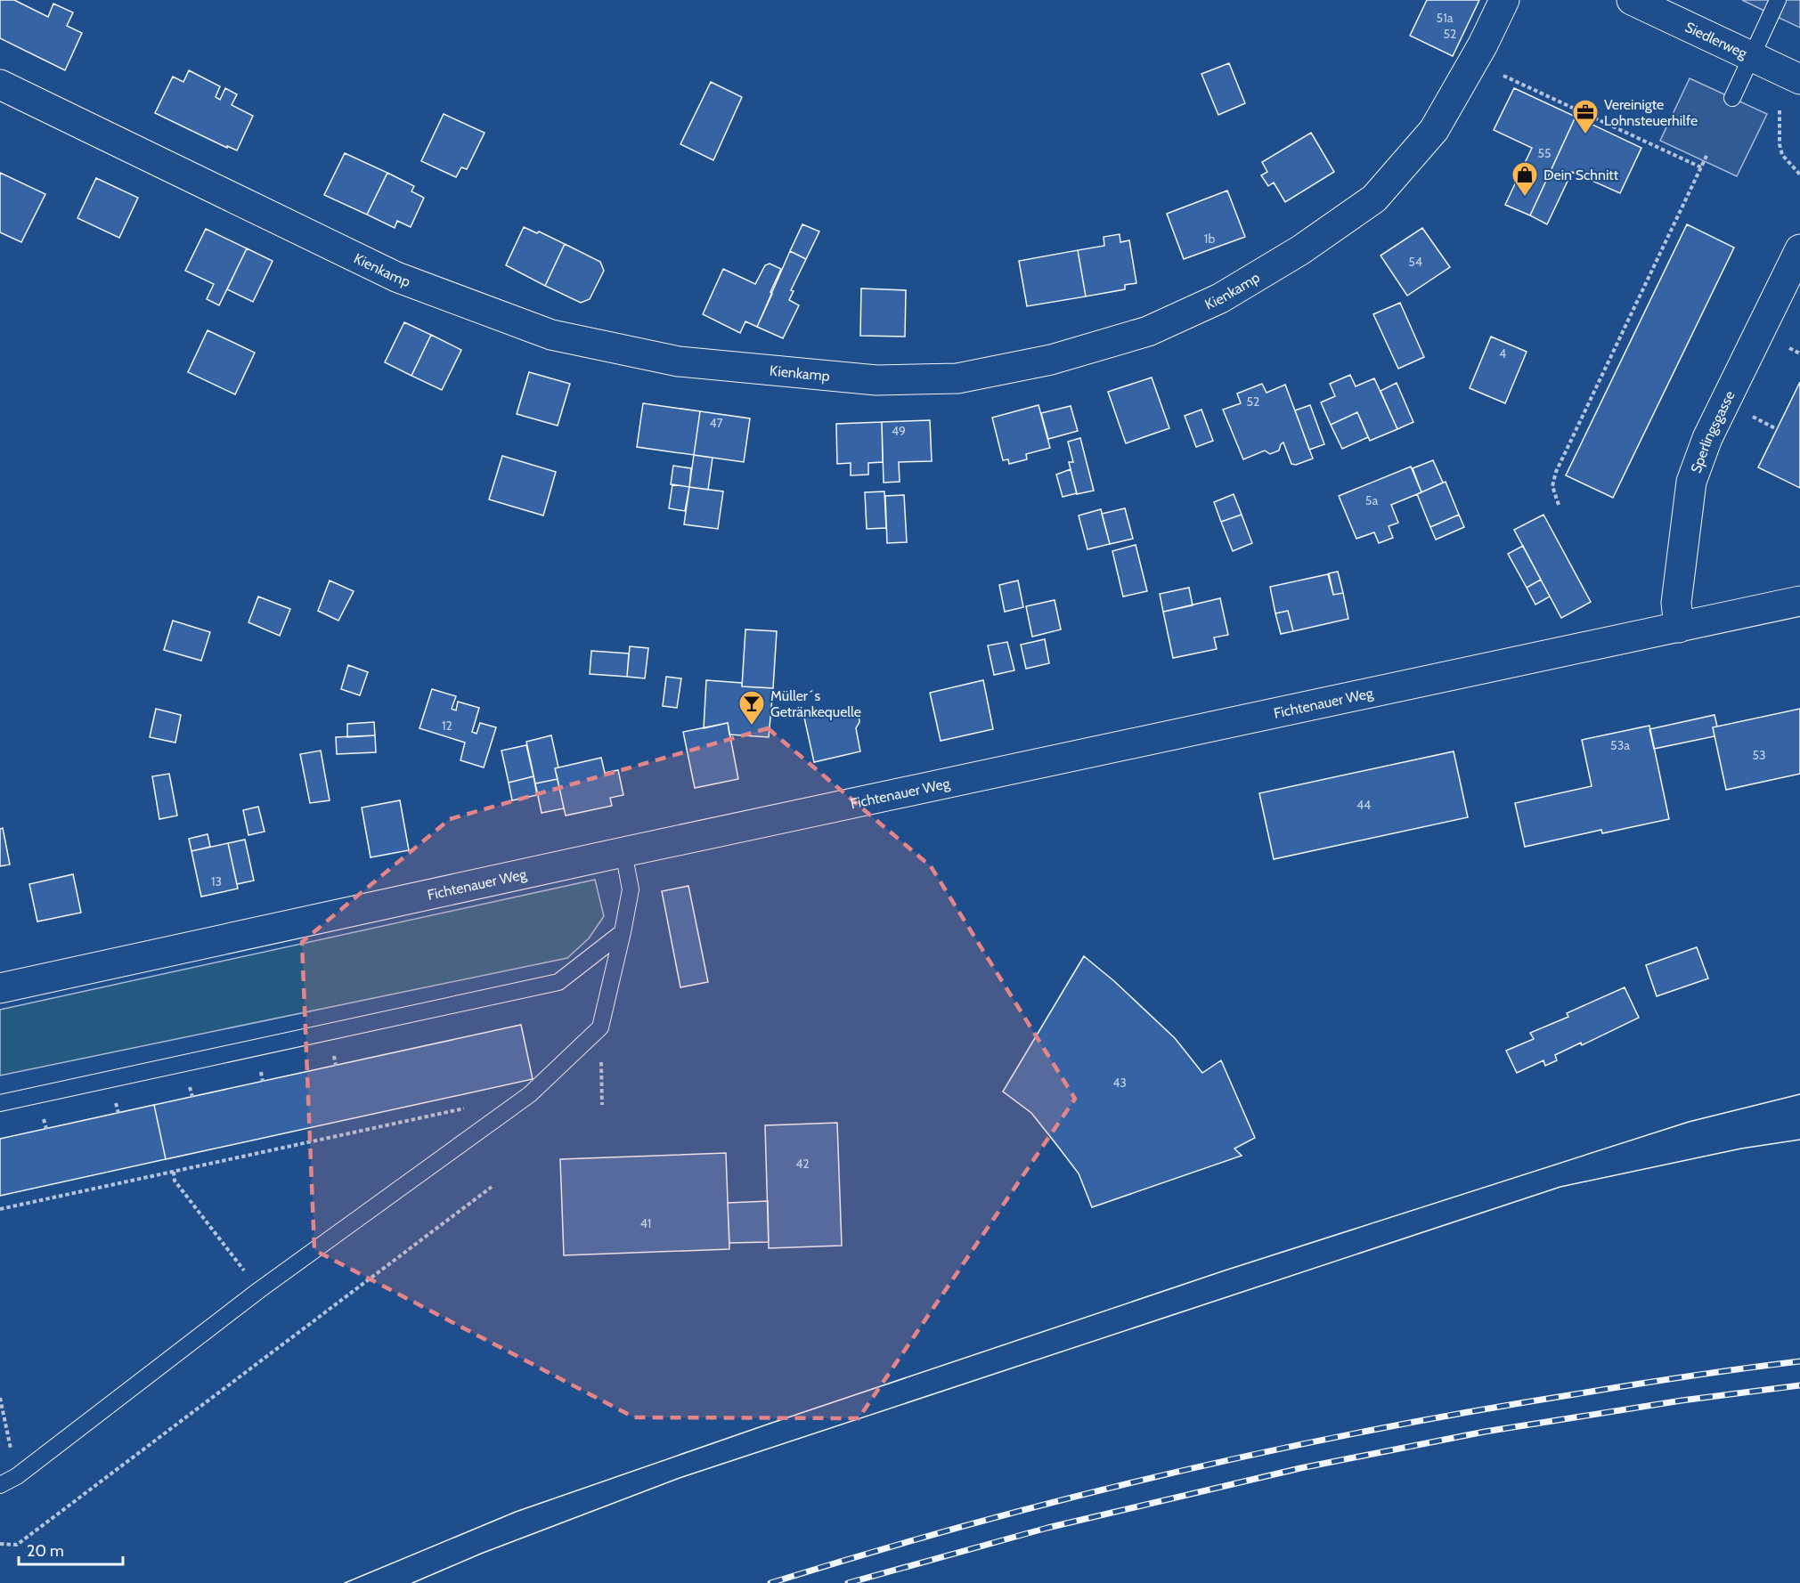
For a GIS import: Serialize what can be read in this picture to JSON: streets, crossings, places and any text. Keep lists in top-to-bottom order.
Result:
{
  "streets": {
    "street": [
      "Siedlerweg",
      "Kienkamp",
      "Sperlingsgasse",
      "Fichtenauer Weg"
    ]
  },
  "crossings": [
    ["Sperlingsgasse", "Fichtenauer Weg"]
  ],
  "places": {
    "office": ["Vereinigte Lohnsteuerhilfe"],
    "shop": ["Dein Schnitt"],
    "bar": ["Müller´s Getränkequelle"]
  },
  "house_numbers": [
    "51a",
    "52",
    "55",
    "1b",
    "54",
    "4",
    "52",
    "47",
    "49",
    "5a",
    "12",
    "53a",
    "53",
    "44",
    "13",
    "43",
    "42",
    "41"
  ],
  "scale_bar": "20 m"
}
